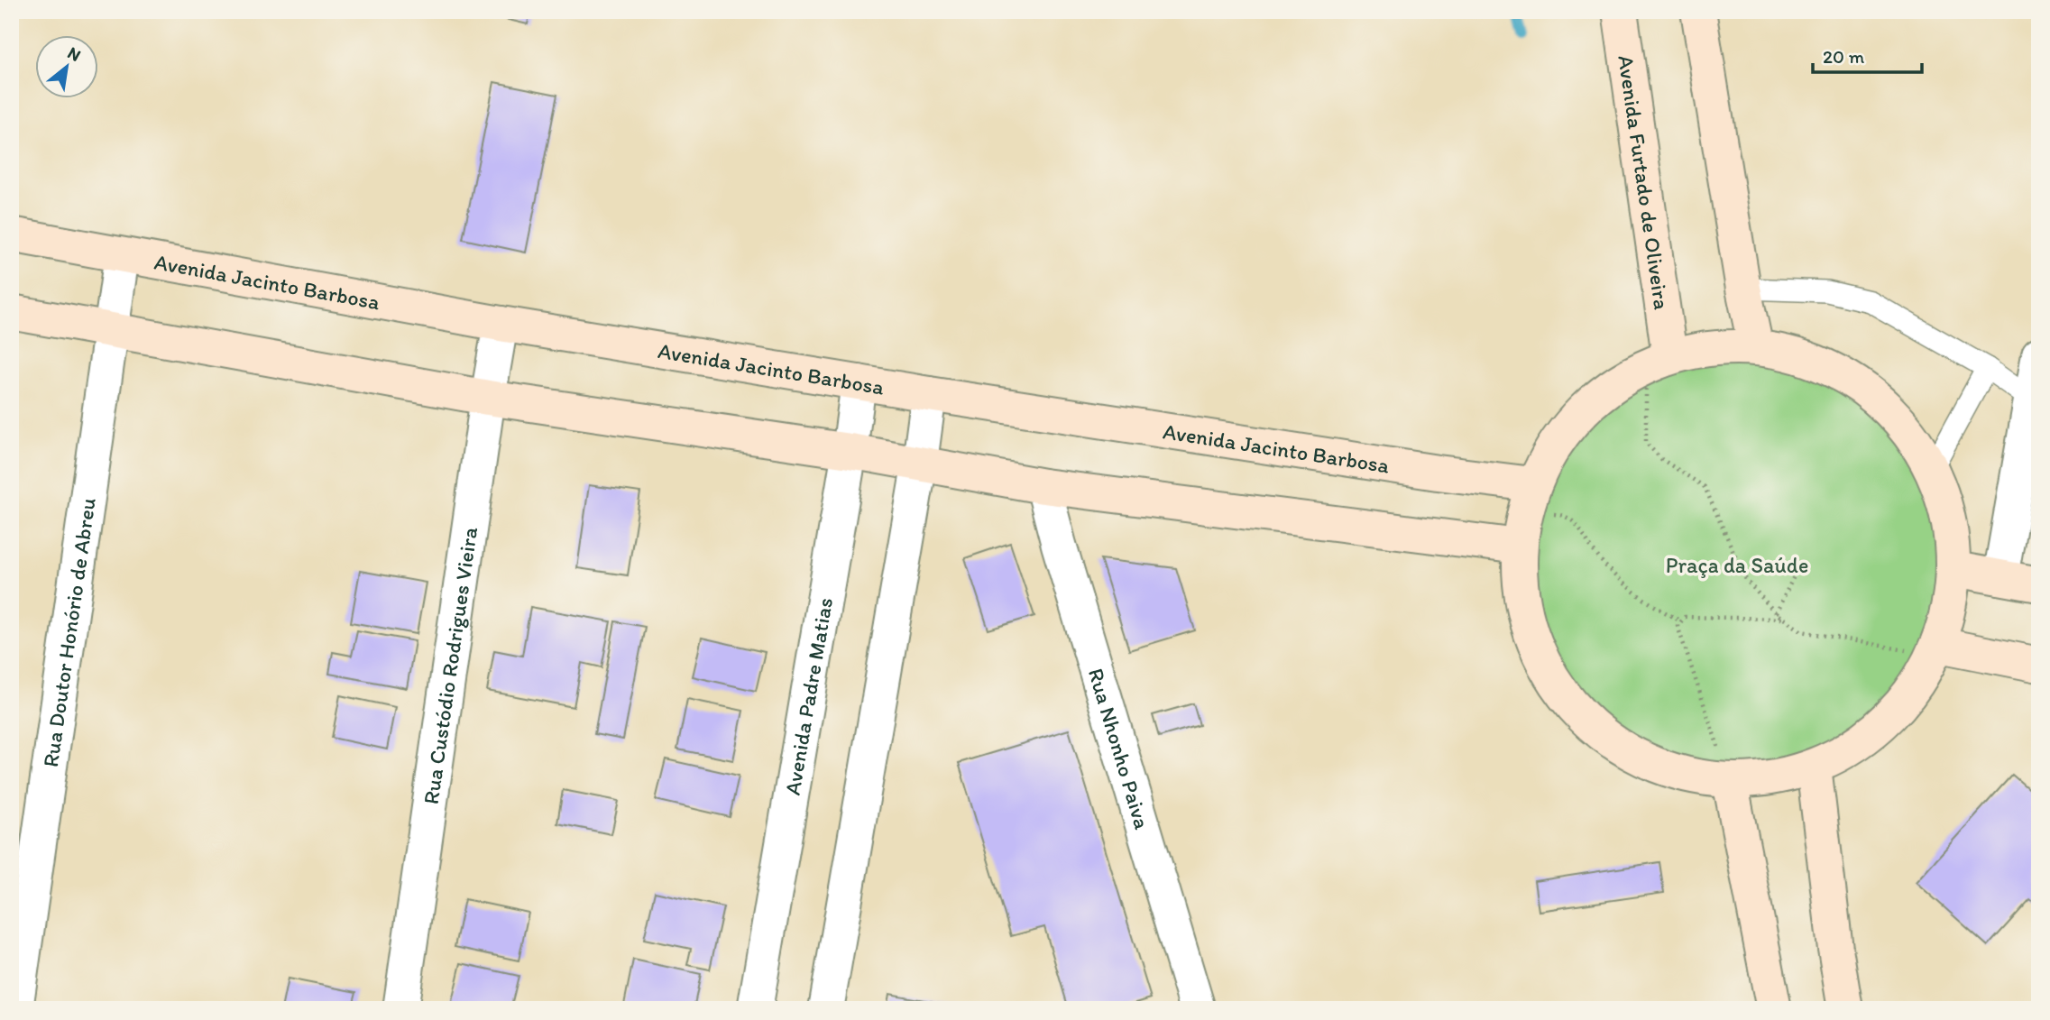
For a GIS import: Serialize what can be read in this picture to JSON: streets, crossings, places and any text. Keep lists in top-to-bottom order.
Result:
{
  "streets": {
    "main road": ["Avenida Furtado de Oliveira", "Avenida Jacinto Barbosa"],
    "street": [
      "Rua Doutor Honório de Abreu",
      "Rua Custódio Rodrigues Vieira",
      "Avenida Padre Matias",
      "Rua Nhonho Paiva"
    ]
  },
  "crossings": [
    ["Avenida Jacinto Barbosa", "Rua Doutor Honório de Abreu"],
    ["Avenida Jacinto Barbosa", "Rua Custódio Rodrigues Vieira"],
    ["Avenida Jacinto Barbosa", "Avenida Padre Matias"]
  ],
  "parks": ["Praça da Saúde"],
  "scale_bar": "20 m",
  "north": "top right"
}
